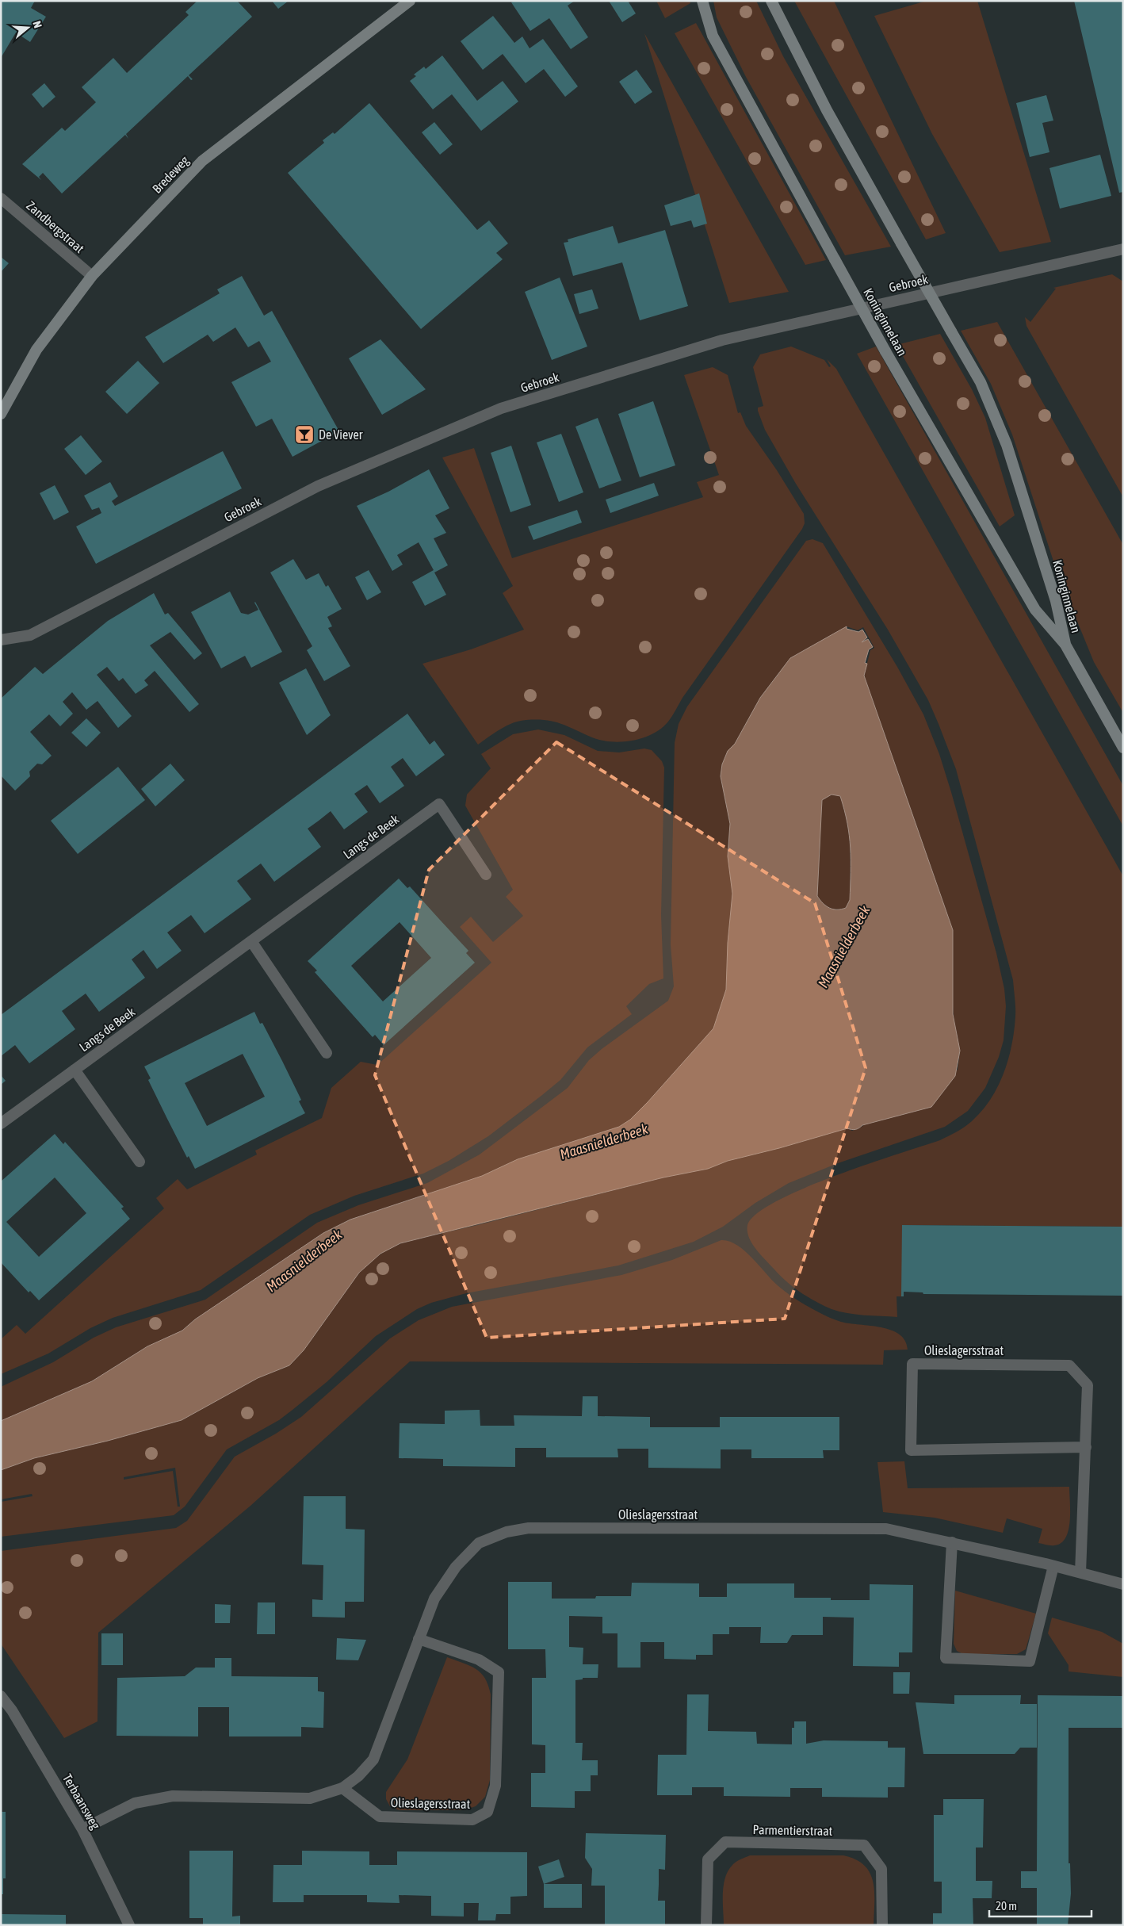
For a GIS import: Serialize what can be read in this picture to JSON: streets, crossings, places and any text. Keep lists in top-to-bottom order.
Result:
{
  "streets": {
    "main road": ["Bredeweg", "Koninginnelaan"],
    "street": [
      "Zandbergstraat",
      "Gebroek",
      "Langs de Beek",
      "Olieslagersstraat",
      "Terbaansweg",
      "Parmentierstraat"
    ]
  },
  "crossings": [
    ["Bredeweg", "Zandbergstraat"],
    ["Olieslagersstraat", "Terbaansweg"]
  ],
  "water": ["Maasnielderbeek"],
  "places": {
    "bar": ["De Viever"]
  },
  "scale_bar": "20 m",
  "north": "right"
}
